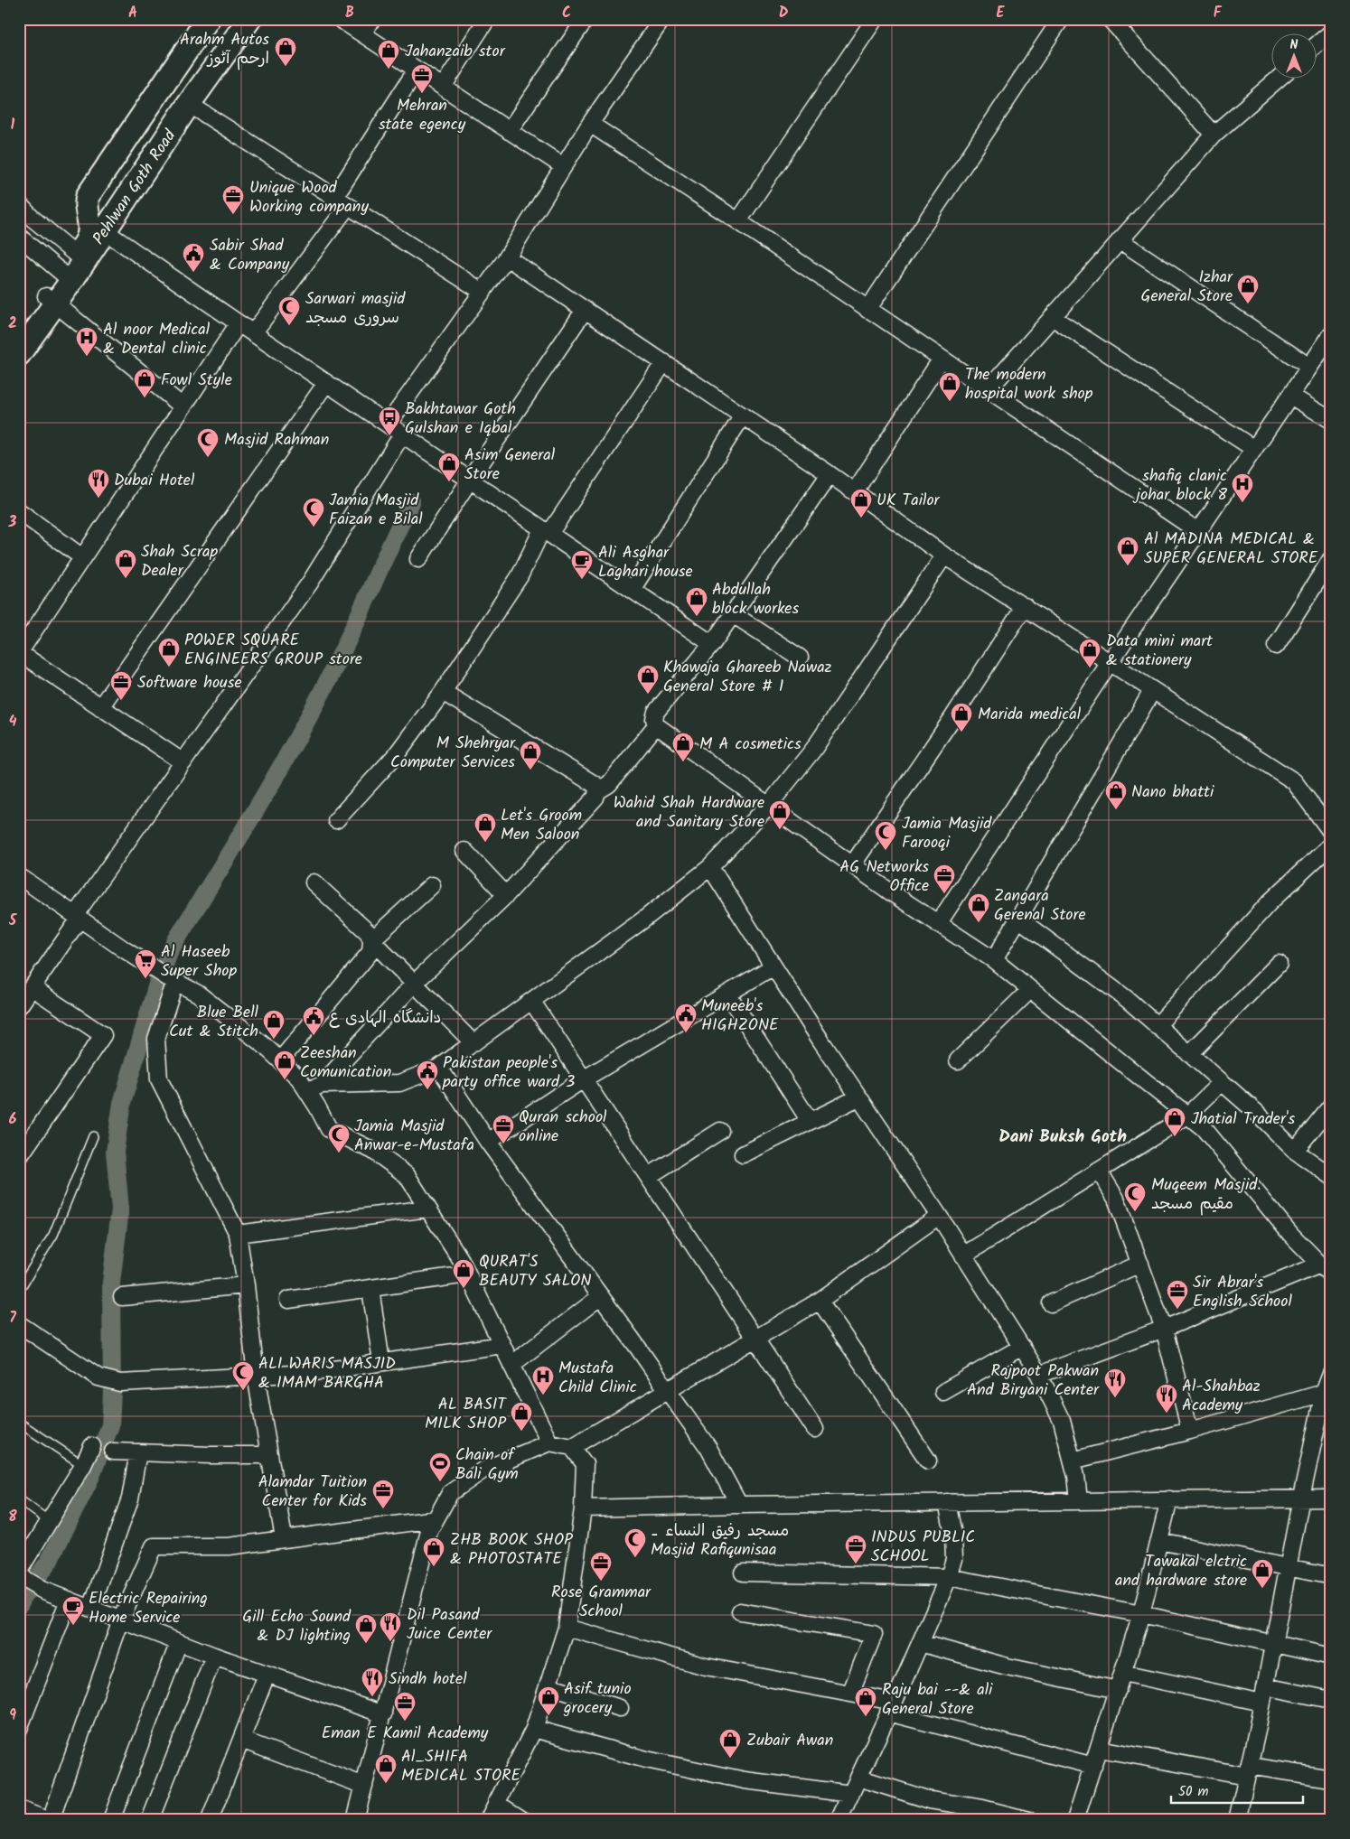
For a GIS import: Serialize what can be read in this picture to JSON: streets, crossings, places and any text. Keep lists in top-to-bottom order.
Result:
{
  "streets": {
    "main road": ["Pehlwan Goth Road"]
  },
  "districts": ["Dani Buksh Goth"],
  "places": {
    "shop": [
      "Arahm Autos ارحم آٹوز",
      "Jahanzaib stor",
      "Izhar General Store",
      "Fowl Style",
      "The modern hospital work shop",
      "Asim General Store",
      "UK Tailor",
      "Al MADINA MEDICAL & SUPER GENERAL STORE",
      "Shah Scrap Dealer",
      "Abdullah block workes",
      "POWER SQUARE ENGINEERS GROUP store",
      "Data mini mart & stationery",
      "Khawaja Ghareeb Nawaz General Store # 1",
      "Marida medical",
      "M A cosmetics",
      "M Shehryar Computer Services",
      "Nano bhatti",
      "Wahid Shah Hardware and Sanitary Store",
      "Let's Groom Men Saloon",
      "Zangara Gerenal Store",
      "Blue Bell Cut & Stitch",
      "Zeeshan Comunication",
      "Jhatial Trader's",
      "QURAT'S BEAUTY SALON",
      "AL BASIT MILK SHOP",
      "ZHB BOOK SHOP & PHOTOSTATE",
      "Tawakal elctric and hardware store",
      "Gill Echo Sound & DJ lighting",
      "Asif tunio grocery",
      "Raju bai --& ali General Store",
      "Zubair Awan",
      "Al_SHIFA MEDICAL STORE"
    ],
    "office": [
      "Mehran state egency",
      "Unique Wood Working company",
      "Software house",
      "AG Networks Office",
      "Quran school online",
      "Sir Abrar's English School",
      "Alamdar Tuition Center for Kids",
      "INDUS PUBLIC SCHOOL",
      "Rose Grammar School",
      "Eman E Kamil Academy"
    ],
    "public building": [
      "Sabir Shad & Company",
      "Muneeb's HIGHZONE",
      "دانشگاہ الہادی ع",
      "Pakistan people's party office ward 3"
    ],
    "mosque": [
      "Sarwari masjid سروری مسجد",
      "Masjid Rahman",
      "Jamia Masjid Faizan e Bilal",
      "Jamia Masjid Farooqi",
      "Jamia Masjid Anwar-e-Mustafa",
      "Muqeem Masjid. مقیم مسجد",
      "ALI WARIS MASJID & IMAM BARGHA",
      "مسجد رفیق النساء ۔ Masjid Rafiqunisaa"
    ],
    "hospital": ["Al noor Medical & Dental clinic", "shafiq clanic johar block 8", "Mustafa Child Clinic"],
    "bus stop": ["Bakhtawar Goth Gulshan e Iqbal"],
    "restaurant": [
      "Dubai Hotel",
      "Rajpoot Pakwan And Biryani Center",
      "Al-Shahbaz Academy",
      "Dil Pasand Juice Center",
      "Sindh hotel"
    ],
    "cafe": ["Ali Asghar Laghari house", "Electric Repairing Home Service"],
    "supermarket": ["Al Haseeb Super Shop"],
    "sports": ["Chain of Bali Gym"]
  },
  "scale_bar": "50 m",
  "north": "top",
  "grid": {
    "columns": [
      "A",
      "B",
      "C",
      "D",
      "E",
      "F"
    ],
    "rows": [
      "1",
      "2",
      "3",
      "4",
      "5",
      "6",
      "7",
      "8",
      "9"
    ]
  }
}
